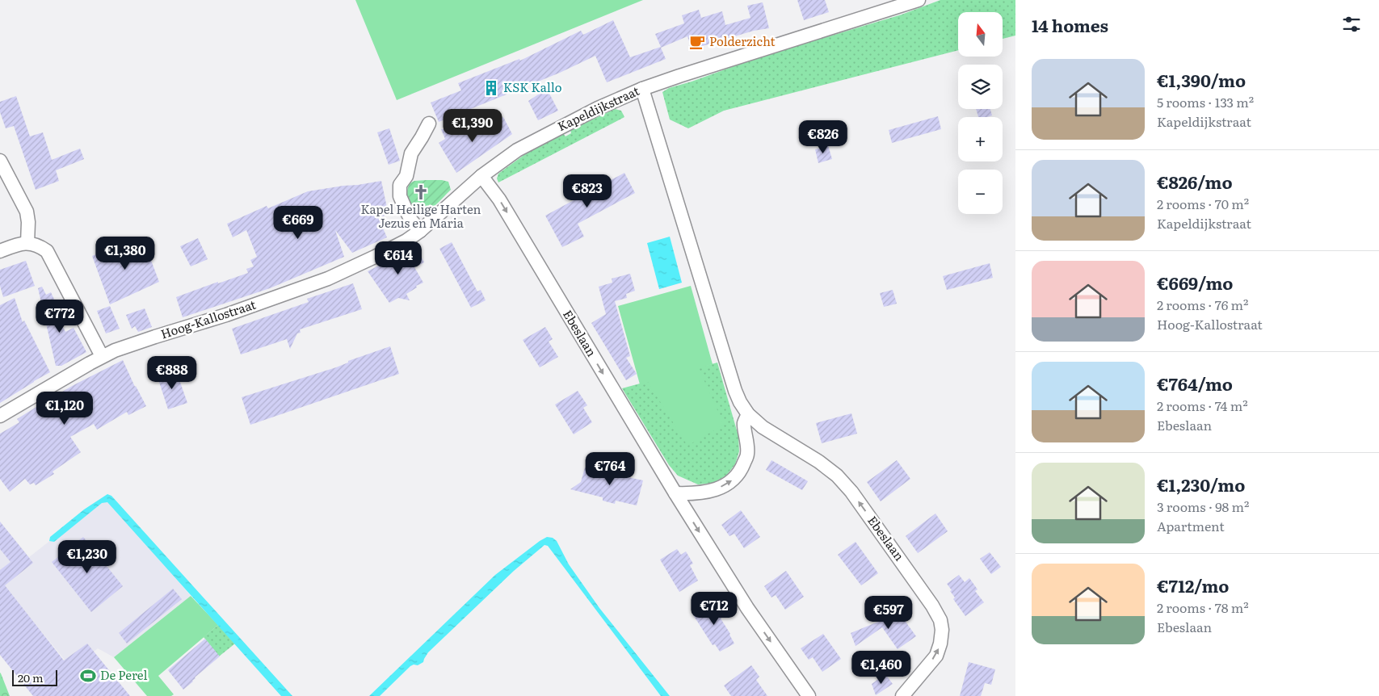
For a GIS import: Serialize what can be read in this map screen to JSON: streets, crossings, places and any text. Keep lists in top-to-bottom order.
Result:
{
  "streets": {
    "street": ["Kapeldijkstraat", "Hoog-Kallostraat", "Ebeslaan"]
  },
  "crossings": [
    ["Kapeldijkstraat", "Hoog-Kallostraat"],
    ["Kapeldijkstraat", "Ebeslaan"]
  ],
  "places": {
    "cafe": ["Polderzicht"],
    "building": ["KSK Kallo"],
    "church": ["Kapel Heilige Harten Jezus en Maria"],
    "sports": ["De Perel"]
  },
  "scale_bar": "20 m",
  "north": "top",
  "page": {
    "heading": "14 homes",
    "map_buttons": ["+", "−"],
    "list": [
      {
        "name": "€1,390/mo",
        "note": "5 rooms · 133 m² · Kapeldijkstraat"
      },
      {
        "name": "€826/mo",
        "note": "2 rooms · 70 m² · Kapeldijkstraat"
      },
      {
        "name": "€669/mo",
        "note": "2 rooms · 76 m² · Hoog-Kallostraat"
      },
      {
        "name": "€764/mo",
        "note": "2 rooms · 74 m² · Ebeslaan"
      },
      {
        "name": "€1,230/mo",
        "note": "3 rooms · 98 m² · Apartment"
      },
      {
        "name": "€712/mo",
        "note": "2 rooms · 78 m² · Ebeslaan"
      }
    ],
    "price": [
      "€1,390",
      "€826",
      "€823",
      "€669",
      "€1,380",
      "€614",
      "€772",
      "€888",
      "€1,120",
      "€764",
      "€1,230",
      "€712",
      "€597",
      "€1,460"
    ],
    "scale": "20 m"
  }
}
